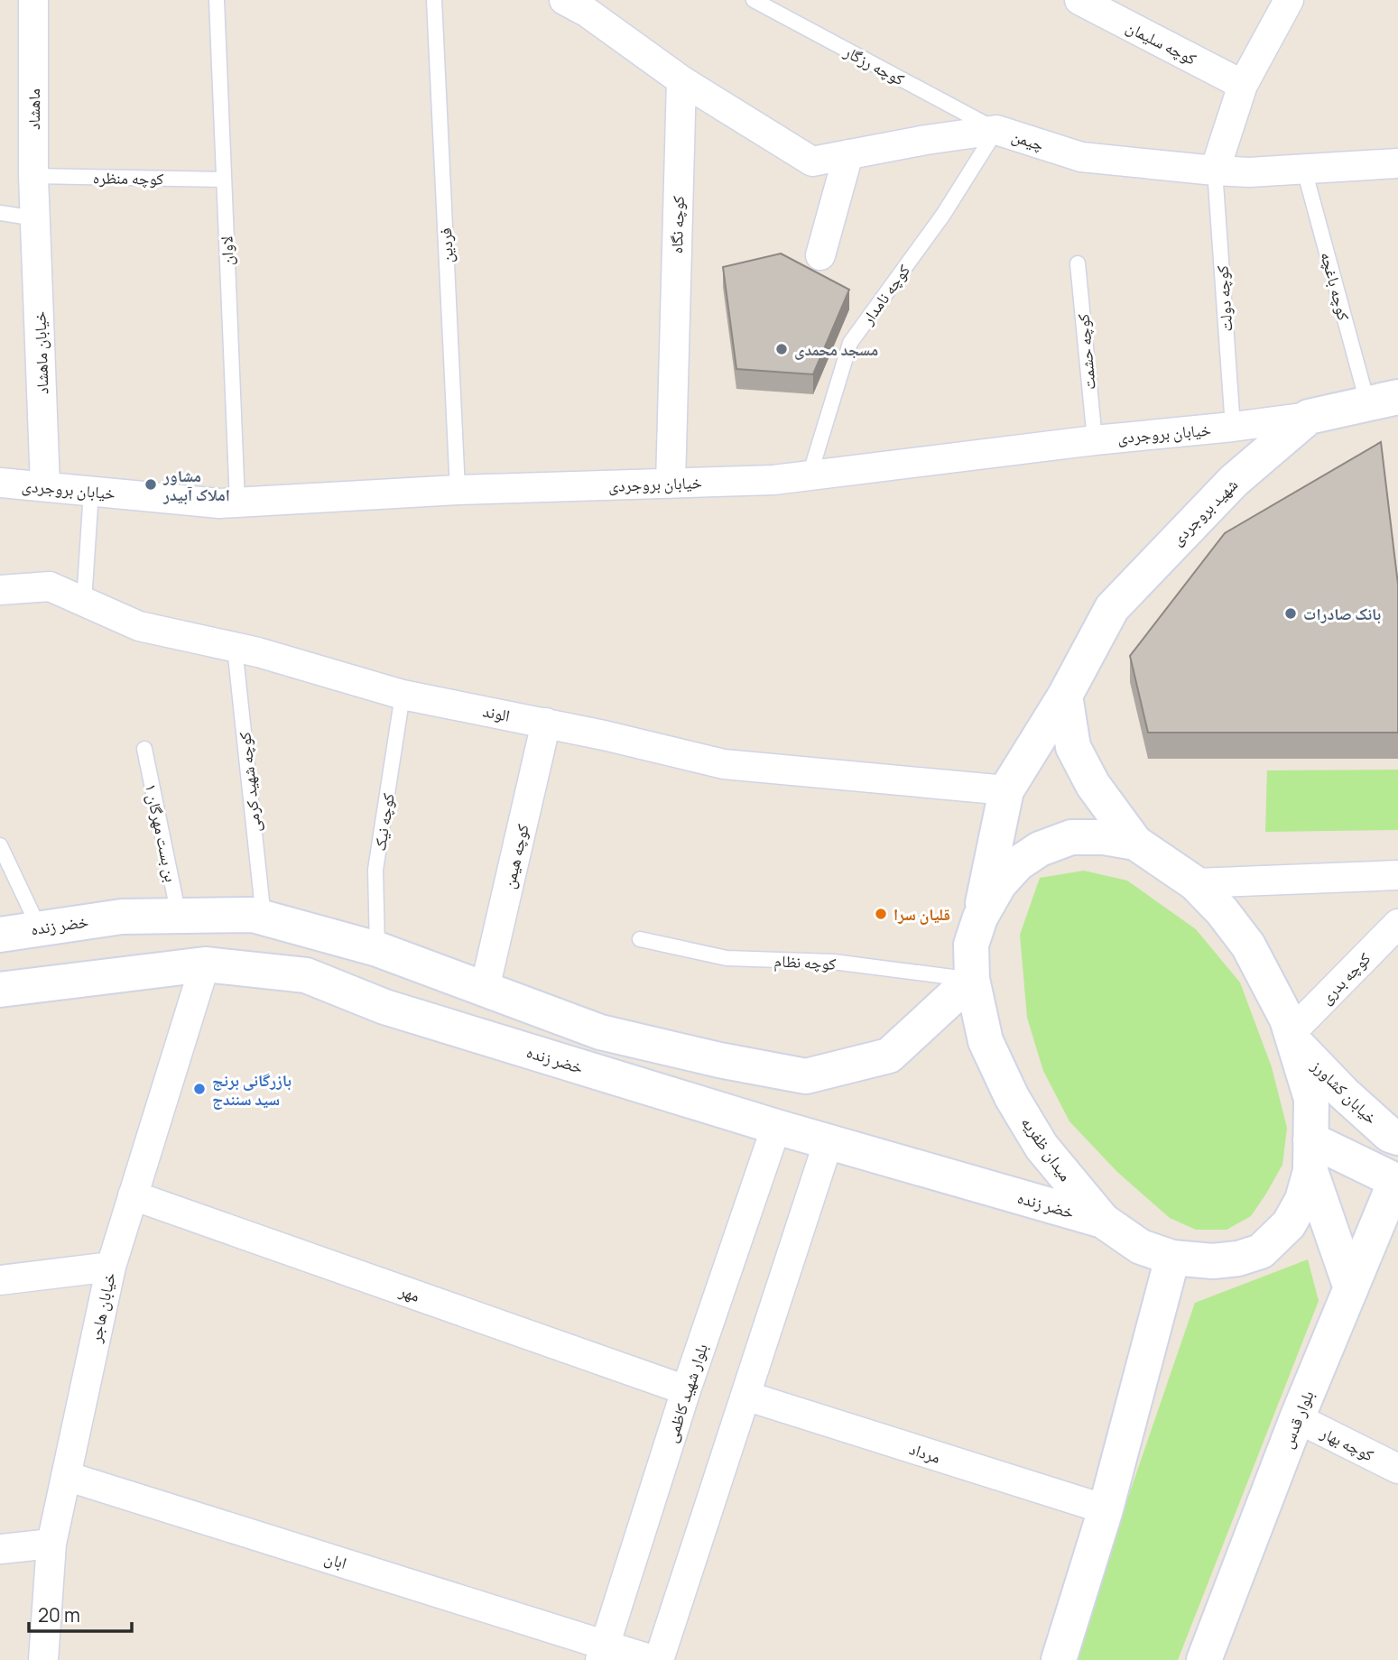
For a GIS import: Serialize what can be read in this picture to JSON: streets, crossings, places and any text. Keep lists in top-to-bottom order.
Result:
{
  "streets": {
    "street": [
      "کوچه سلیمان",
      "ماهشاد",
      "چیمن",
      "کوچه نگاه",
      "خیابان ماهشاد",
      "خیابان بروجردی",
      "شهید بروجردی",
      "الوند",
      "کوچه هیمن",
      "خضر زنده",
      "کوچه بدری",
      "خیابان کشاورز",
      "میدان ظفریه",
      "مهر",
      "خیابان هاجر",
      "بلوار شهید کاظمی",
      "بلوار قدس",
      "کوچه بهار",
      "مرداد",
      "ابان"
    ],
    "lane": [
      "کوچه رزگار",
      "کوچه منظره",
      "فردین",
      "لاوان",
      "کوچه باغچه",
      "کوچه نامدار",
      "کوچه دولت",
      "کوچه حشمت",
      "کوچه شهید کرمی",
      "کوچه نیک",
      "بن بست مهرگان ۱",
      "کوچه نظام"
    ]
  },
  "crossings": [
    ["کوچه رزگار", "چیمن"],
    ["کوچه رزگار", "کوچه نامدار"],
    ["ماهشاد", "کوچه منظره"],
    ["ماهشاد", "خیابان ماهشاد"],
    ["چیمن", "کوچه نگاه"],
    ["چیمن", "کوچه باغچه"],
    ["چیمن", "کوچه نامدار"],
    ["چیمن", "کوچه دولت"],
    ["کوچه منظره", "لاوان"],
    ["کوچه نگاه", "خیابان بروجردی"],
    ["فردین", "خیابان بروجردی"],
    ["لاوان", "خیابان بروجردی"],
    ["کوچه باغچه", "شهید بروجردی"],
    ["کوچه نامدار", "خیابان بروجردی"],
    ["کوچه دولت", "خیابان بروجردی"],
    ["کوچه حشمت", "خیابان بروجردی"],
    ["خیابان ماهشاد", "خیابان بروجردی"],
    ["خیابان بروجردی", "شهید بروجردی"],
    ["شهید بروجردی", "الوند"],
    ["الوند", "کوچه شهید کرمی"],
    ["الوند", "کوچه نیک"],
    ["الوند", "کوچه هیمن"],
    ["کوچه شهید کرمی", "خضر زنده"],
    ["کوچه نیک", "خضر زنده"],
    ["بن بست مهرگان ۱", "خضر زنده"],
    ["کوچه هیمن", "خضر زنده"],
    ["خضر زنده", "کوچه نظام"],
    ["خضر زنده", "میدان ظفریه"],
    ["خضر زنده", "خیابان هاجر"],
    ["خضر زنده", "بلوار شهید کاظمی"],
    ["کوچه نظام", "میدان ظفریه"],
    ["کوچه بدری", "خیابان کشاورز"],
    ["کوچه بدری", "میدان ظفریه"],
    ["خیابان کشاورز", "میدان ظفریه"],
    ["مهر", "خیابان هاجر"],
    ["مهر", "بلوار شهید کاظمی"],
    ["خیابان هاجر", "ابان"],
    ["بلوار شهید کاظمی", "ابان"],
    ["بلوار قدس", "کوچه بهار"]
  ],
  "places": [
    "مسجد محمدی",
    "مشاور املاک آبیدر",
    "بانک صادرات",
    "قلیان سرا",
    "بازرگانی برنج سید سنندج"
  ],
  "scale_bar": "20 m"
}
